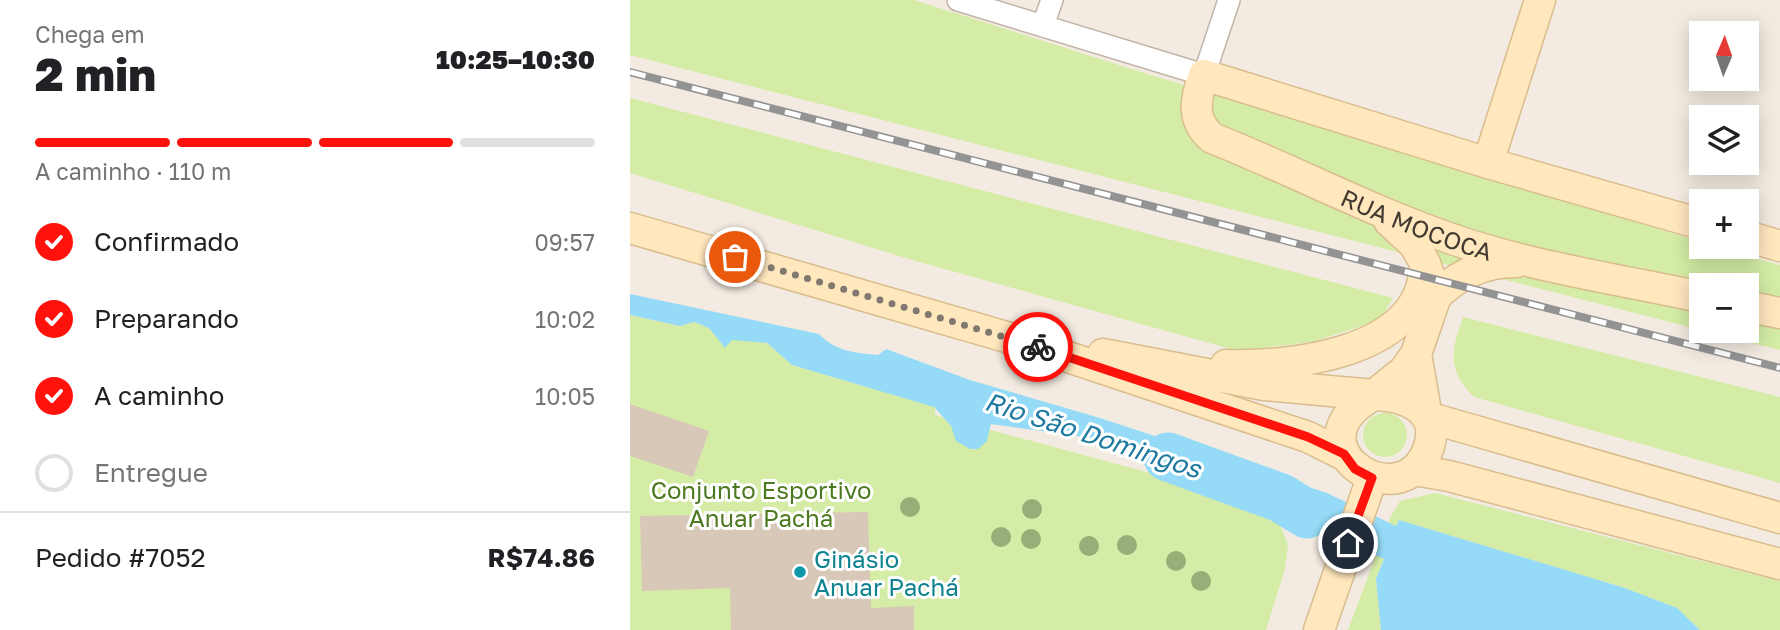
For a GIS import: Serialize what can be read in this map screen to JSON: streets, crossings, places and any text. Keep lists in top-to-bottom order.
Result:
{
  "streets": {
    "main road": ["RUA MOCOCA"]
  },
  "water": ["Rio São Domingos"],
  "parks": ["Conjunto Esportivo Anuar Pachá"],
  "places": ["Ginásio Anuar Pachá"],
  "north": "top",
  "page": {
    "heading": ["2 min", "Chega em", "10:25–10:30"],
    "panel": ["Pedido #7052", "R$74.86"],
    "map_buttons": ["+", "−"],
    "bar": "A caminho · 110 m",
    "list": [
      ["Confirmado", "09:57"],
      ["Preparando", "10:02"],
      ["A caminho", "10:05"],
      "Entregue"
    ]
  }
}
